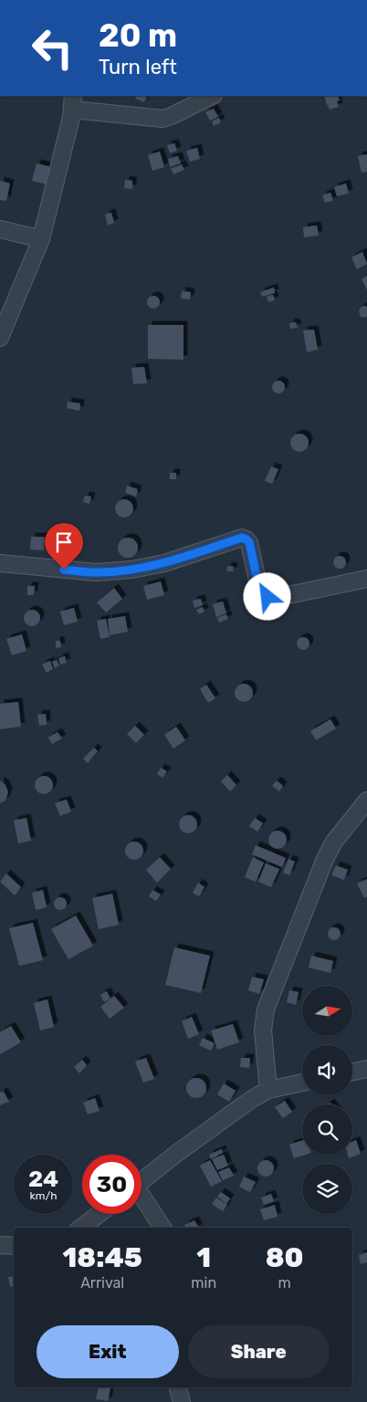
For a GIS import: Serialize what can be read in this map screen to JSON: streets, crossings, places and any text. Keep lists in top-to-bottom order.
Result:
{
  "north": "right",
  "page": {
    "turn": ["20 m", "Turn left"],
    "speed": "24 km/h",
    "limit": "30",
    "eta": [
      "18:45",
      "Arrival",
      "1",
      "min",
      "80",
      "m"
    ],
    "buttons": ["Exit", "Share"]
  }
}
